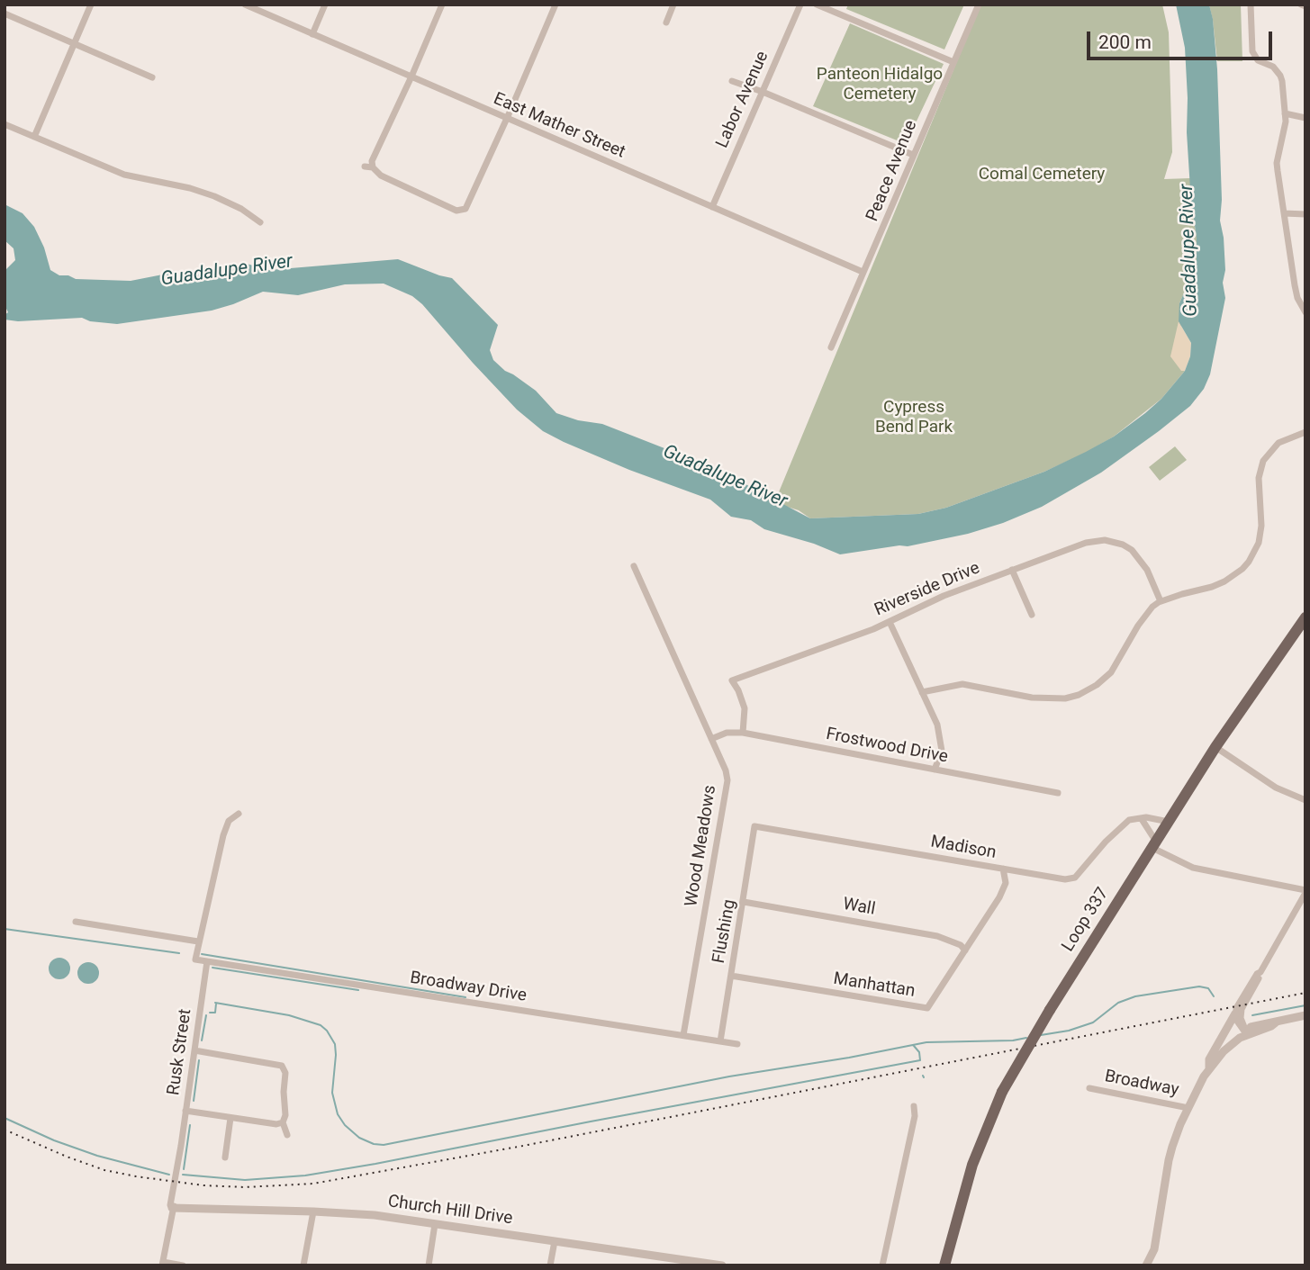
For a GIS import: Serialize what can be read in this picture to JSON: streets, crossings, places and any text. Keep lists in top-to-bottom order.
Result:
{
  "streets": {
    "main road": ["Loop 337"],
    "street": [
      "Labor Avenue",
      "East Mather Street",
      "Peace Avenue",
      "Riverside Drive",
      "Frostwood Drive",
      "Wood Meadows",
      "Madison",
      "Wall",
      "Flushing",
      "Manhattan",
      "Broadway Drive",
      "Rusk Street",
      "Broadway",
      "Church Hill Drive"
    ]
  },
  "crossings": [
    ["Labor Avenue", "East Mather Street"],
    ["East Mather Street", "Peace Avenue"],
    ["Riverside Drive", "Frostwood Drive"],
    ["Frostwood Drive", "Wood Meadows"],
    ["Wood Meadows", "Broadway Drive"],
    ["Madison", "Flushing"],
    ["Madison", "Manhattan"],
    ["Wall", "Flushing"],
    ["Wall", "Manhattan"],
    ["Flushing", "Manhattan"],
    ["Flushing", "Broadway Drive"],
    ["Broadway Drive", "Rusk Street"],
    ["Rusk Street", "Church Hill Drive"]
  ],
  "water": ["Guadalupe River"],
  "parks": ["Panteon Hidalgo Cemetery", "Comal Cemetery", "Cypress Bend Park"],
  "scale_bar": "200 m"
}
